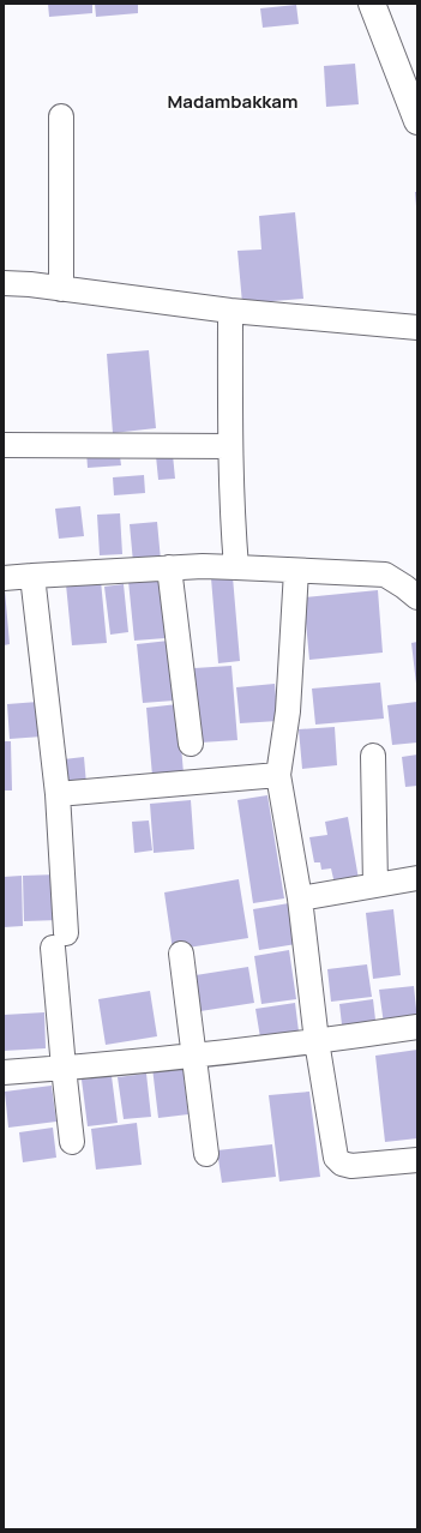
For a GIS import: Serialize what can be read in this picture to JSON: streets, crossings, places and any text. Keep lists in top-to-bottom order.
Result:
{
  "districts": ["Madambakkam"]
}
